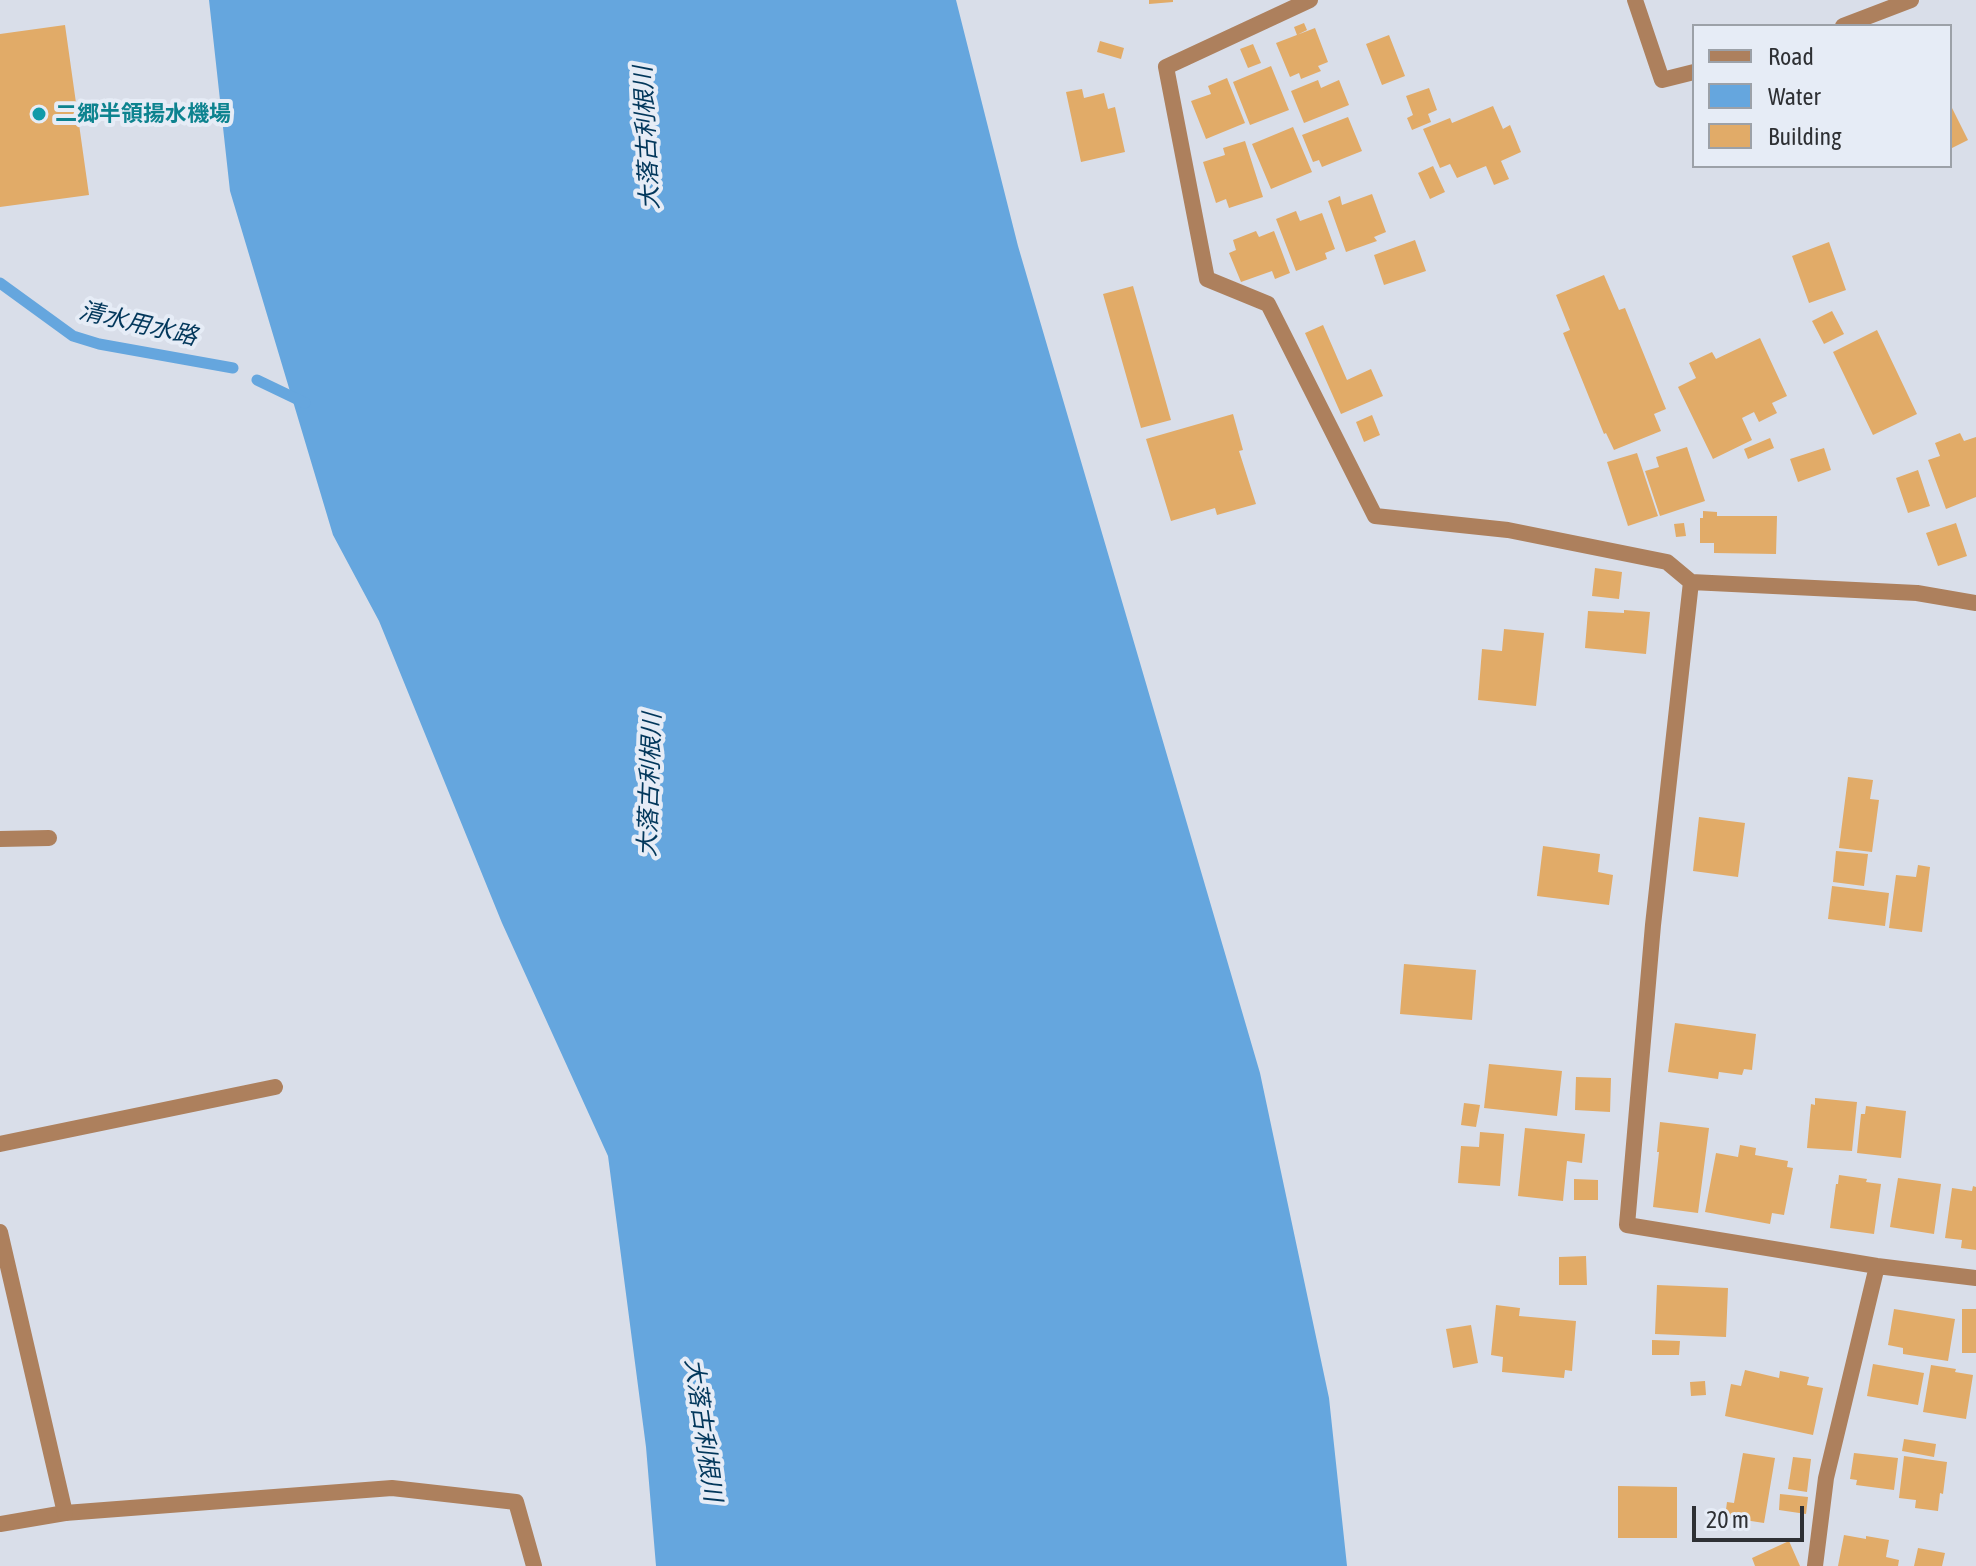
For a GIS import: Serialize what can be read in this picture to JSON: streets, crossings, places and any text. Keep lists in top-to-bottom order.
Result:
{
  "water": ["大落古利根川", "清水用水路"],
  "places": ["二郷半領揚水機場"],
  "legend": ["Road", "Water", "Building"],
  "scale_bar": "20 m"
}
